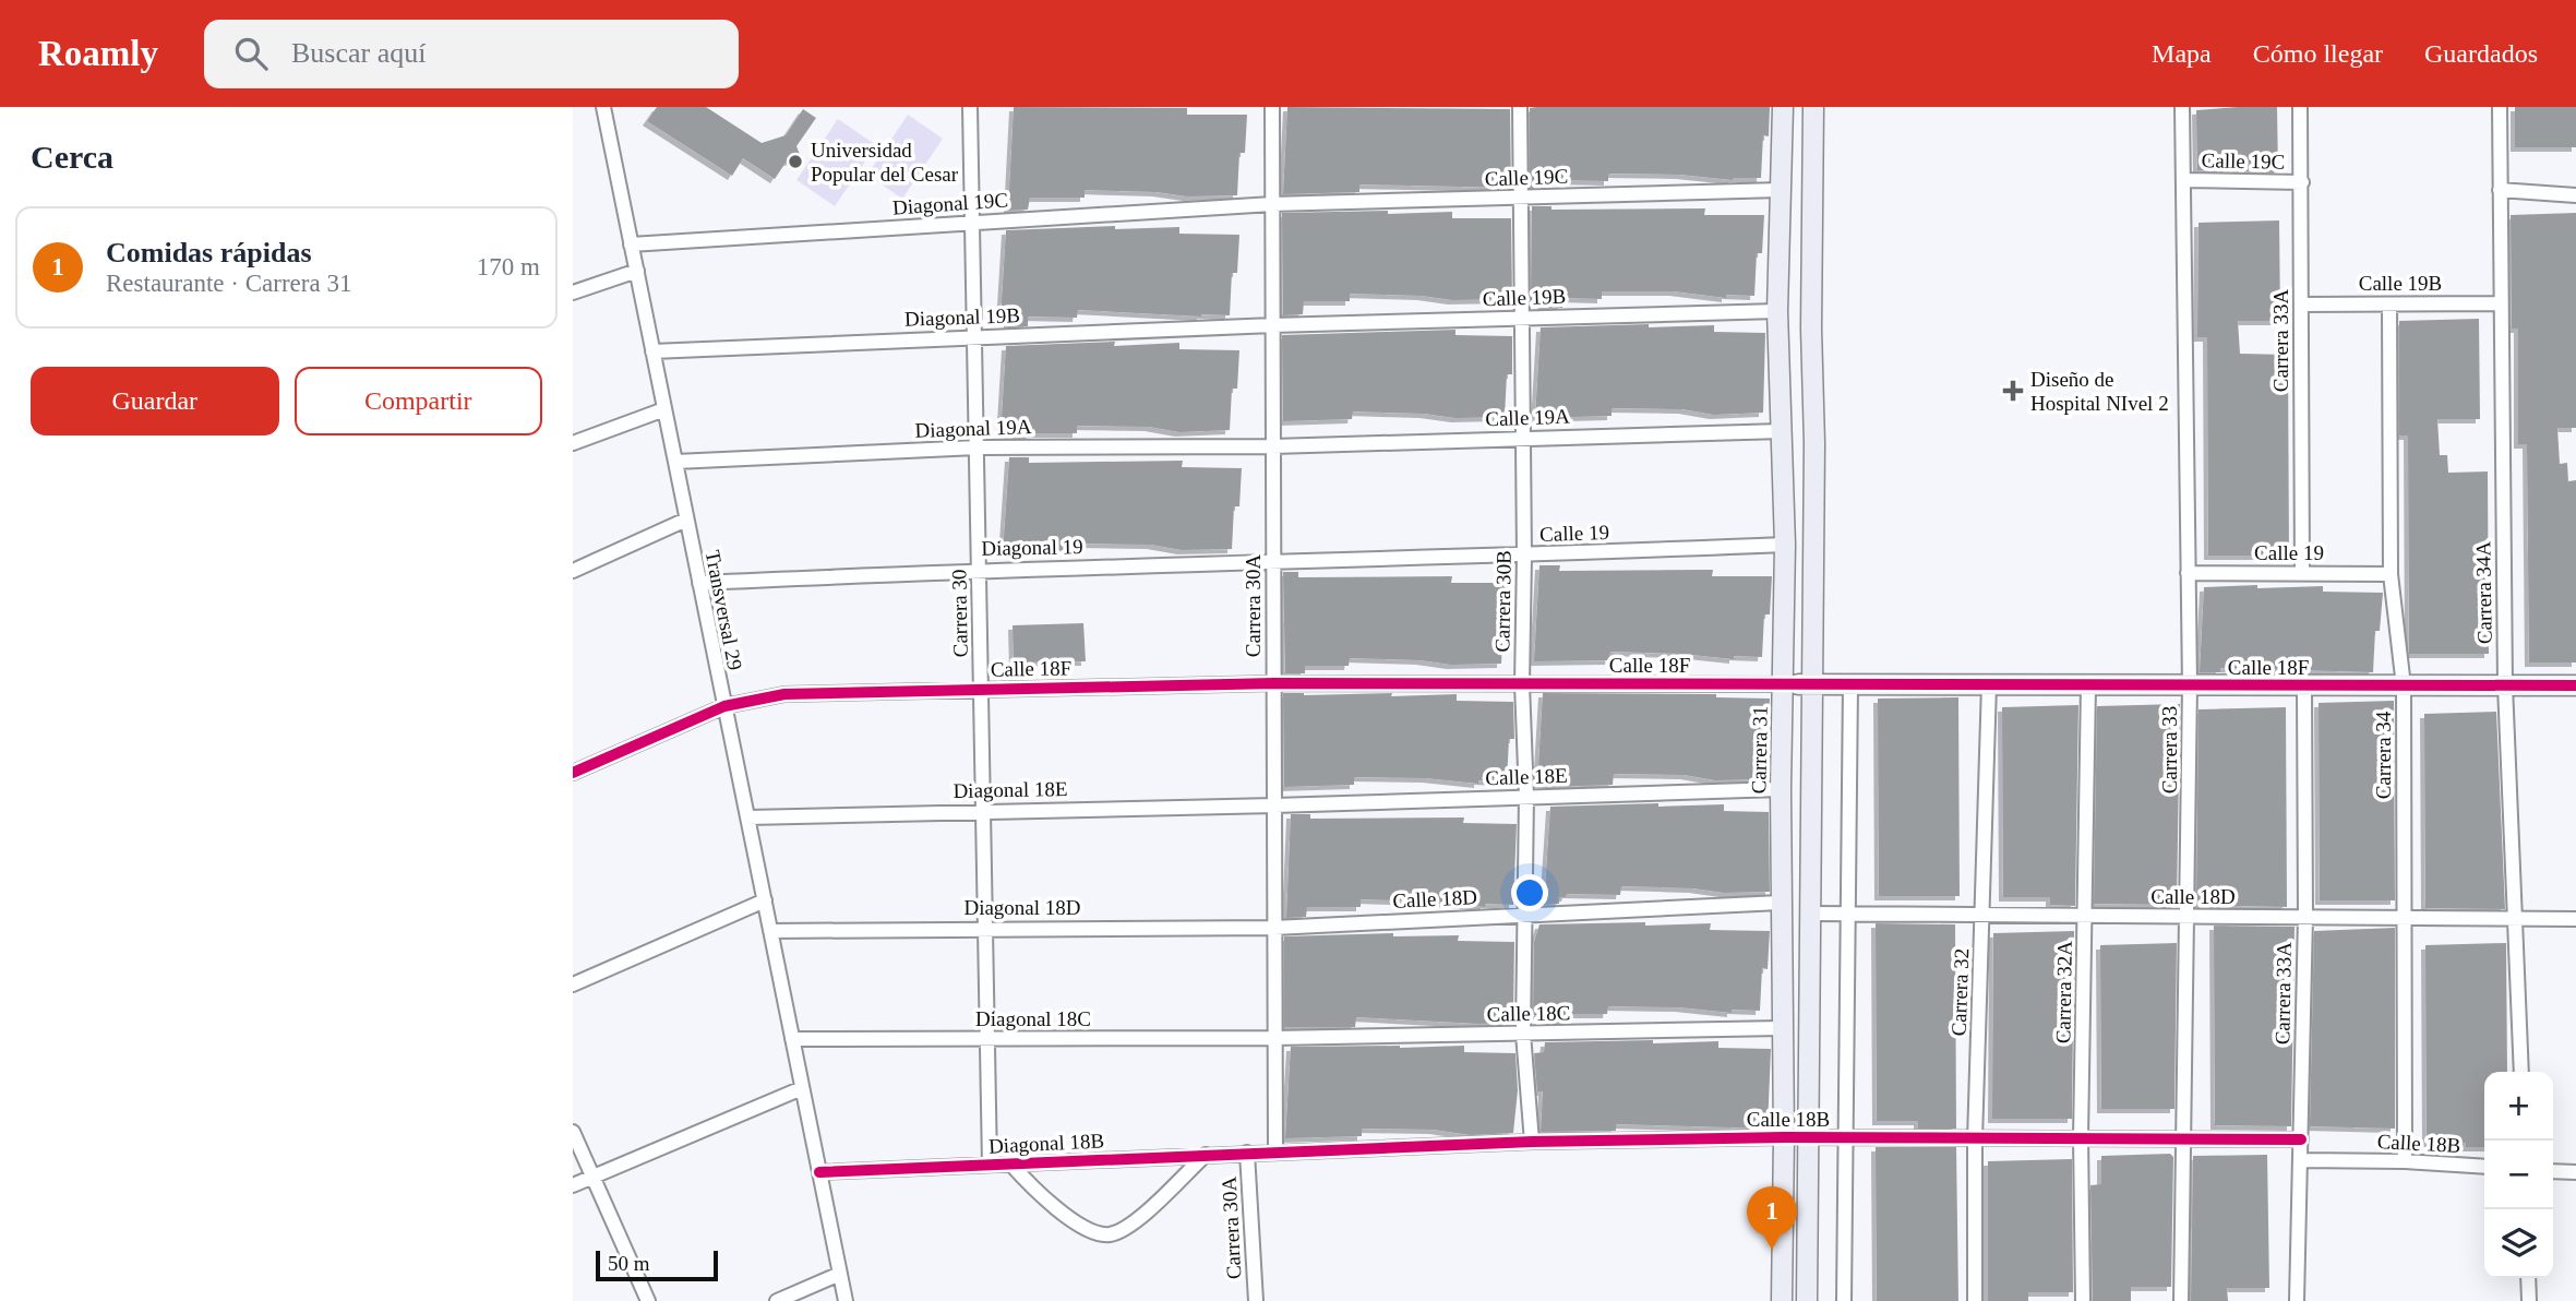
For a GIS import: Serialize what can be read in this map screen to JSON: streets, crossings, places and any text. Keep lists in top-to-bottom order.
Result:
{
  "streets": {
    "main road": ["Calle 18F", "Carrera 31"],
    "street": [
      "Calle 19C",
      "Diagonal 19C",
      "Calle 19B",
      "Diagonal 19B",
      "Carrera 33A",
      "Calle 19A",
      "Diagonal 19A",
      "Calle 19",
      "Diagonal 19",
      "Carrera 34A",
      "Carrera 30B",
      "Carrera 30A",
      "Transversal 29",
      "Carrera 30",
      "Carrera 33",
      "Carrera 34",
      "Calle 18E",
      "Diagonal 18E",
      "Calle 18D",
      "Diagonal 18D",
      "Carrera 32",
      "Carrera 32A",
      "Calle 18C",
      "Diagonal 18C",
      "Calle 18B",
      "Diagonal 18B"
    ]
  },
  "crossings": [
    ["Calle 19C", "Diagonal 19C"],
    ["Calle 19C", "Carrera 33A"],
    ["Calle 19C", "Carrera 30B"],
    ["Calle 19C", "Carrera 30A"],
    ["Calle 19C", "Carrera 31"],
    ["Calle 19C", "Carrera 33"],
    ["Diagonal 19C", "Carrera 30A"],
    ["Diagonal 19C", "Transversal 29"],
    ["Diagonal 19C", "Carrera 30"],
    ["Calle 19B", "Diagonal 19B"],
    ["Calle 19B", "Carrera 33A"],
    ["Calle 19B", "Carrera 34A"],
    ["Calle 19B", "Carrera 30B"],
    ["Calle 19B", "Carrera 30A"],
    ["Calle 19B", "Carrera 31"],
    ["Calle 19B", "Carrera 34"],
    ["Diagonal 19B", "Carrera 30A"],
    ["Diagonal 19B", "Transversal 29"],
    ["Diagonal 19B", "Carrera 30"],
    ["Carrera 33A", "Calle 19"],
    ["Carrera 33A", "Calle 18F"],
    ["Carrera 33A", "Calle 18D"],
    ["Carrera 33A", "Calle 18B"],
    ["Calle 19A", "Diagonal 19A"],
    ["Calle 19A", "Carrera 30B"],
    ["Calle 19A", "Carrera 30A"],
    ["Calle 19A", "Carrera 31"],
    ["Diagonal 19A", "Carrera 30A"],
    ["Diagonal 19A", "Transversal 29"],
    ["Diagonal 19A", "Carrera 30"],
    ["Calle 19", "Diagonal 19"],
    ["Calle 19", "Carrera 30B"],
    ["Calle 19", "Carrera 30A"],
    ["Calle 19", "Carrera 31"],
    ["Calle 19", "Carrera 33"],
    ["Calle 19", "Carrera 34"],
    ["Diagonal 19", "Carrera 30A"],
    ["Diagonal 19", "Transversal 29"],
    ["Diagonal 19", "Carrera 30"],
    ["Carrera 34A", "Calle 18F"],
    ["Carrera 34A", "Calle 18D"],
    ["Carrera 30B", "Calle 18F"],
    ["Carrera 30B", "Calle 18E"],
    ["Carrera 30B", "Calle 18D"],
    ["Carrera 30B", "Calle 18C"],
    ["Carrera 30B", "Calle 18B"],
    ["Carrera 30A", "Calle 18F"],
    ["Carrera 30A", "Calle 18E"],
    ["Carrera 30A", "Diagonal 18E"],
    ["Carrera 30A", "Calle 18D"],
    ["Carrera 30A", "Diagonal 18D"],
    ["Carrera 30A", "Calle 18C"],
    ["Carrera 30A", "Diagonal 18C"],
    ["Carrera 30A", "Calle 18B"],
    ["Carrera 30A", "Diagonal 18B"],
    ["Transversal 29", "Calle 18F"],
    ["Transversal 29", "Diagonal 18E"],
    ["Transversal 29", "Diagonal 18D"],
    ["Transversal 29", "Diagonal 18C"],
    ["Transversal 29", "Diagonal 18B"],
    ["Carrera 30", "Calle 18F"],
    ["Carrera 30", "Diagonal 18E"],
    ["Carrera 30", "Diagonal 18D"],
    ["Carrera 30", "Diagonal 18C"],
    ["Carrera 30", "Diagonal 18B"],
    ["Calle 18F", "Carrera 31"],
    ["Calle 18F", "Carrera 33"],
    ["Calle 18F", "Carrera 34"],
    ["Calle 18F", "Carrera 32"],
    ["Calle 18F", "Carrera 32A"],
    ["Carrera 31", "Calle 18E"],
    ["Carrera 31", "Calle 18D"],
    ["Carrera 31", "Calle 18C"],
    ["Carrera 31", "Calle 18B"],
    ["Carrera 33", "Calle 18D"],
    ["Carrera 33", "Calle 18B"],
    ["Carrera 34", "Calle 18D"],
    ["Carrera 34", "Calle 18B"],
    ["Calle 18E", "Diagonal 18E"],
    ["Calle 18D", "Diagonal 18D"],
    ["Calle 18D", "Carrera 32"],
    ["Calle 18D", "Carrera 32A"],
    ["Carrera 32", "Calle 18B"],
    ["Carrera 32A", "Calle 18B"],
    ["Calle 18C", "Diagonal 18C"],
    ["Calle 18B", "Diagonal 18B"]
  ],
  "places": {
    "other": ["Universidad Popular del Cesar"],
    "health": ["Diseño de Hospital NIvel 2"]
  },
  "scale_bar": "50 m",
  "page": {
    "header": "Roamly",
    "search": "Buscar aquí",
    "nav": ["Mapa", "Cómo llegar", "Guardados"],
    "heading": "Cerca",
    "list": [
      {
        "mark": "1",
        "name": "Comidas rápidas",
        "note": "Restaurante · Carrera 31",
        "value": "170 m"
      }
    ],
    "buttons": ["Guardar", "Compartir"],
    "map_buttons": ["+", "−"],
    "pins": "1",
    "scale": "50 m"
  }
}
